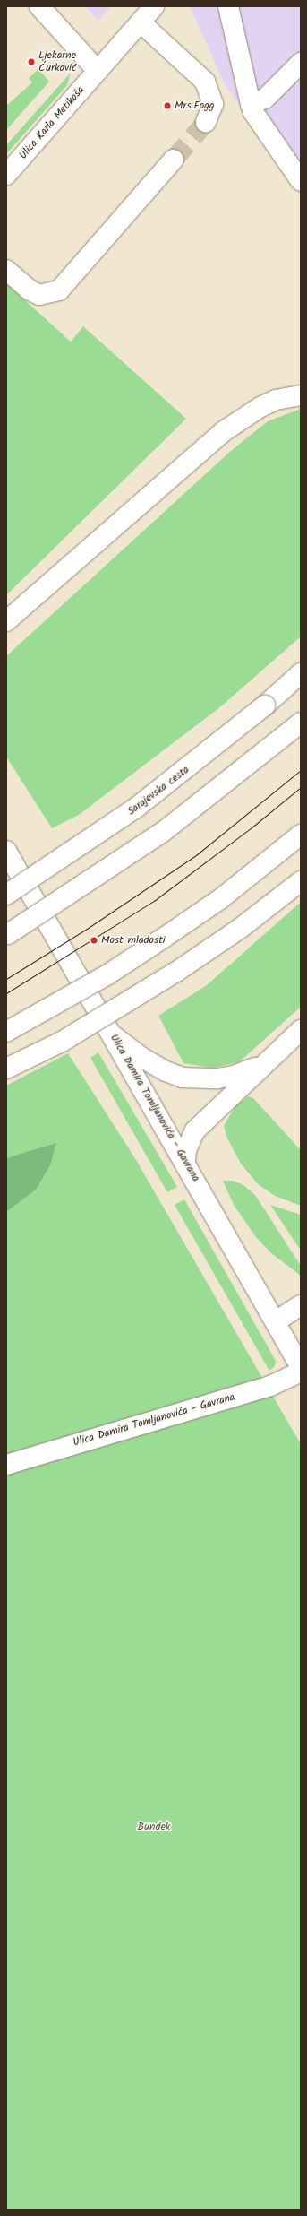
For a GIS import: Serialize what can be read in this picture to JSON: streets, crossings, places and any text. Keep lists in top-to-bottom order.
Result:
{
  "streets": {
    "main road": ["Ulica Karla Metikoša", "Sarajevska cesta", "Ulica Damira Tomljanovića - Gavrana"]
  },
  "parks": ["Bundek"],
  "places": ["Ljekarne Ćurković", "Mrs.Fogg", "Most mladosti"]
}
